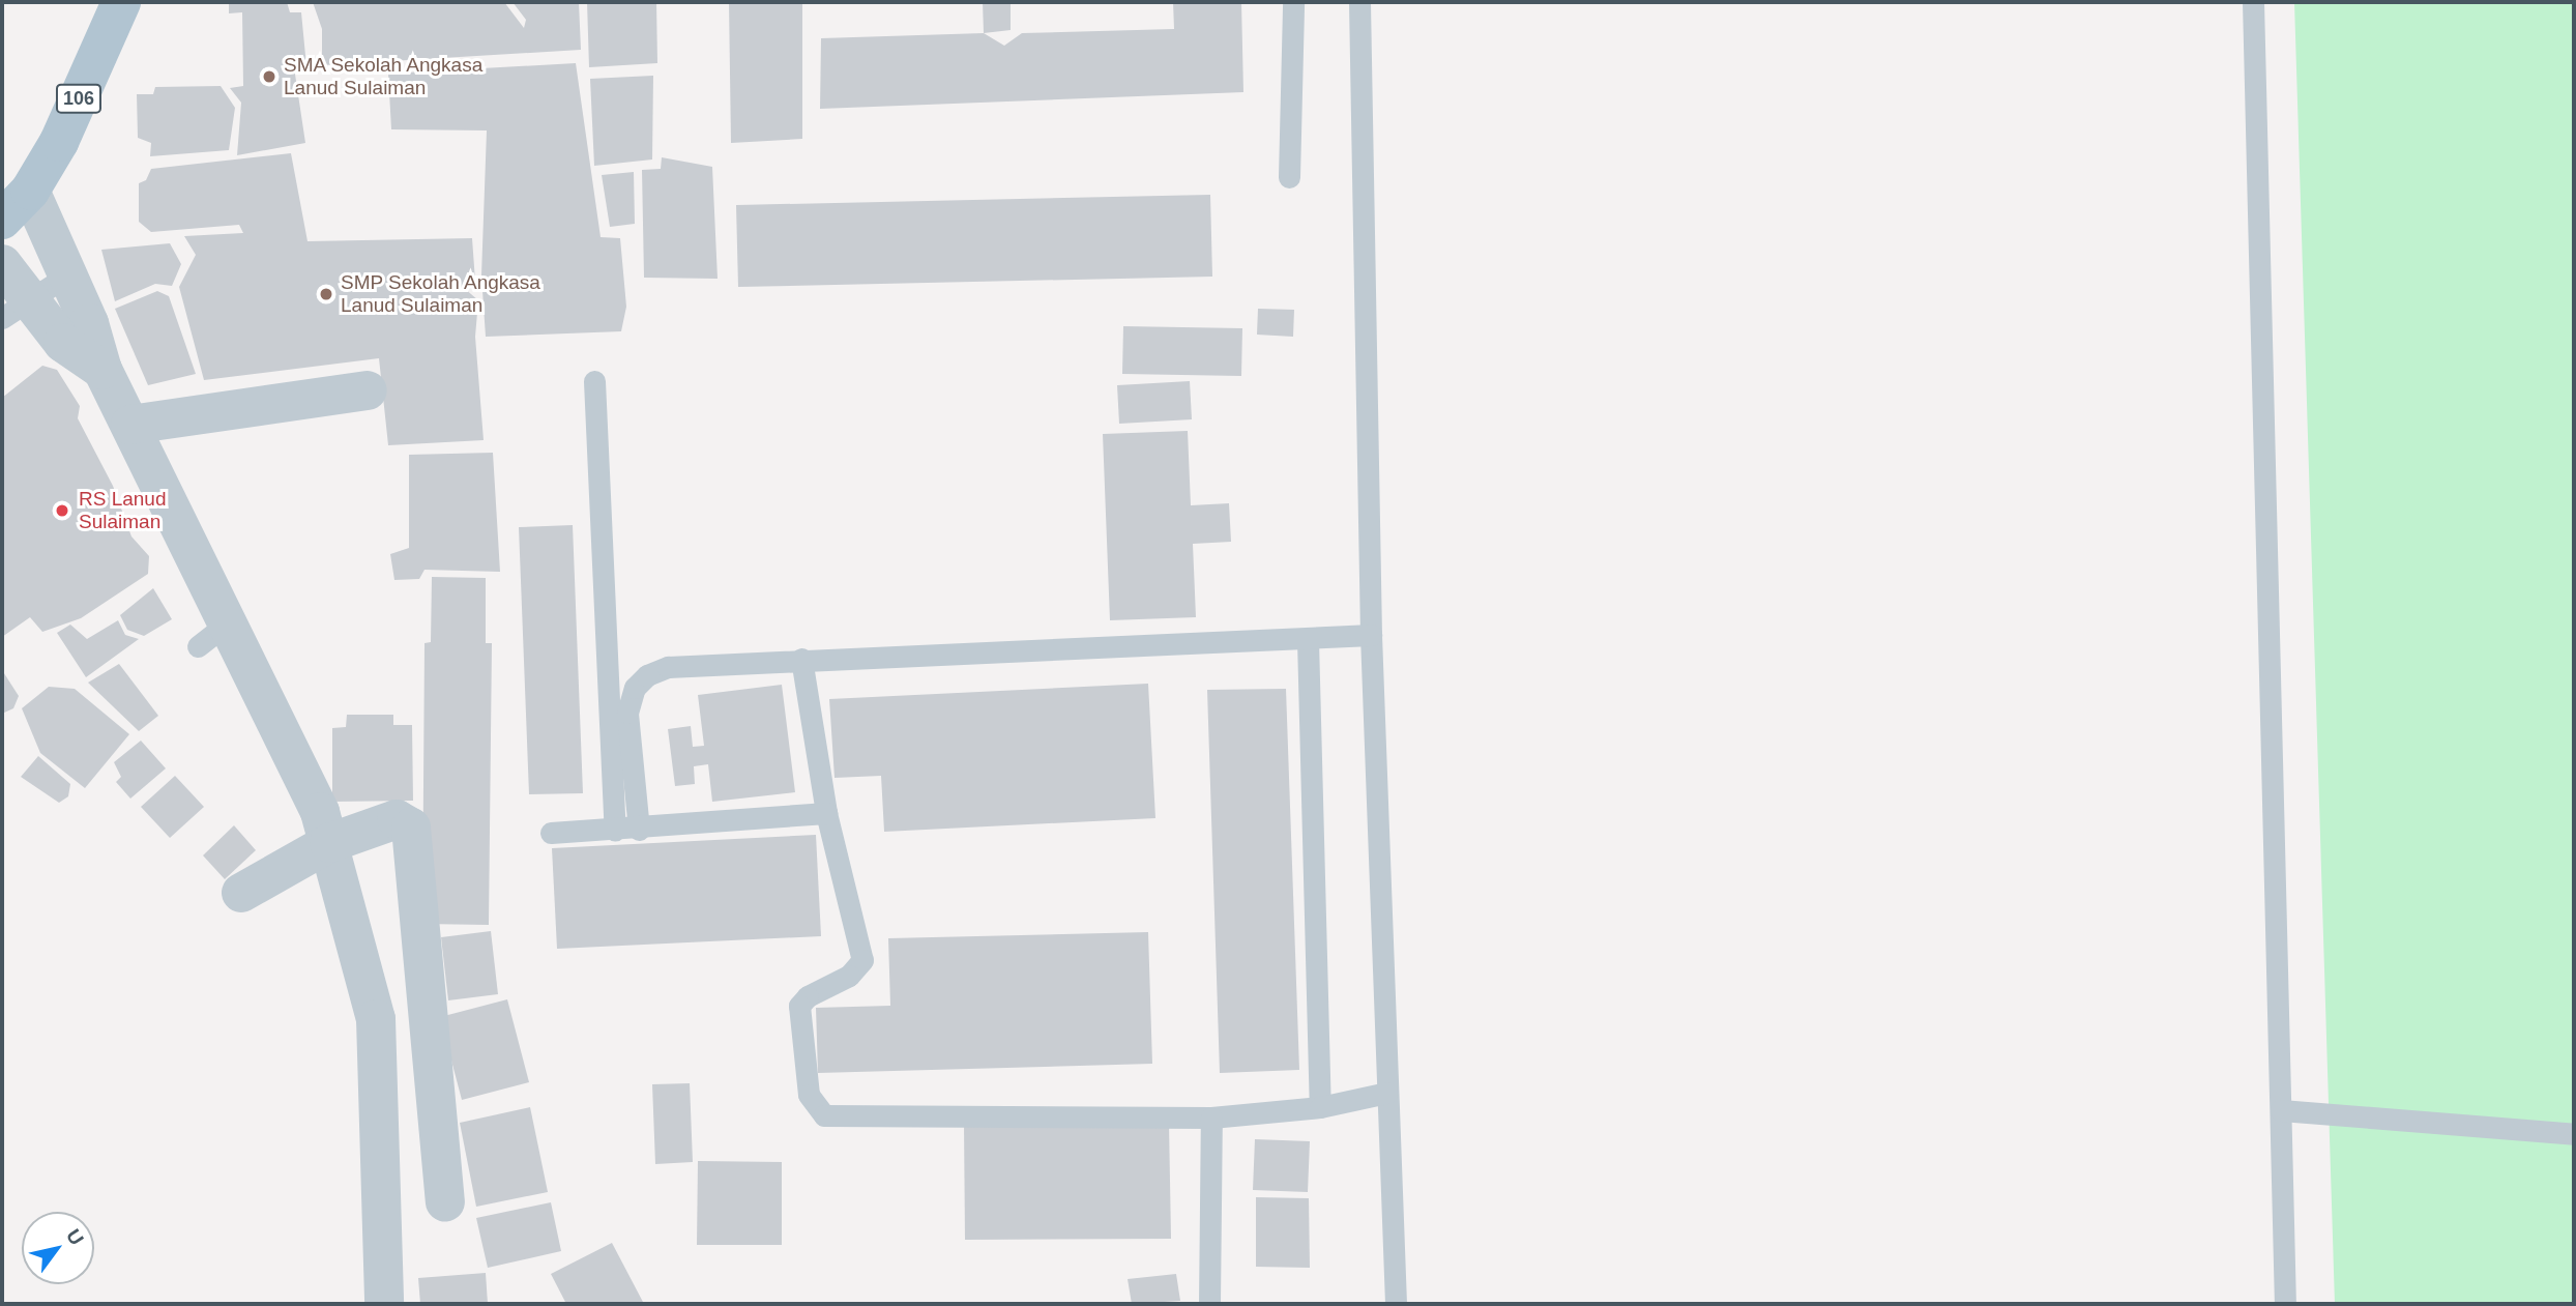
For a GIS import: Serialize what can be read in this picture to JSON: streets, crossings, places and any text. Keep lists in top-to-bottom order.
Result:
{
  "streets": {
    "main road": ["106"]
  },
  "places": ["SMA Sekolah Angkasa Lanud Sulaiman", "SMP Sekolah Angkasa Lanud Sulaiman", "RS Lanud Sulaiman"],
  "north": "top right"
}
